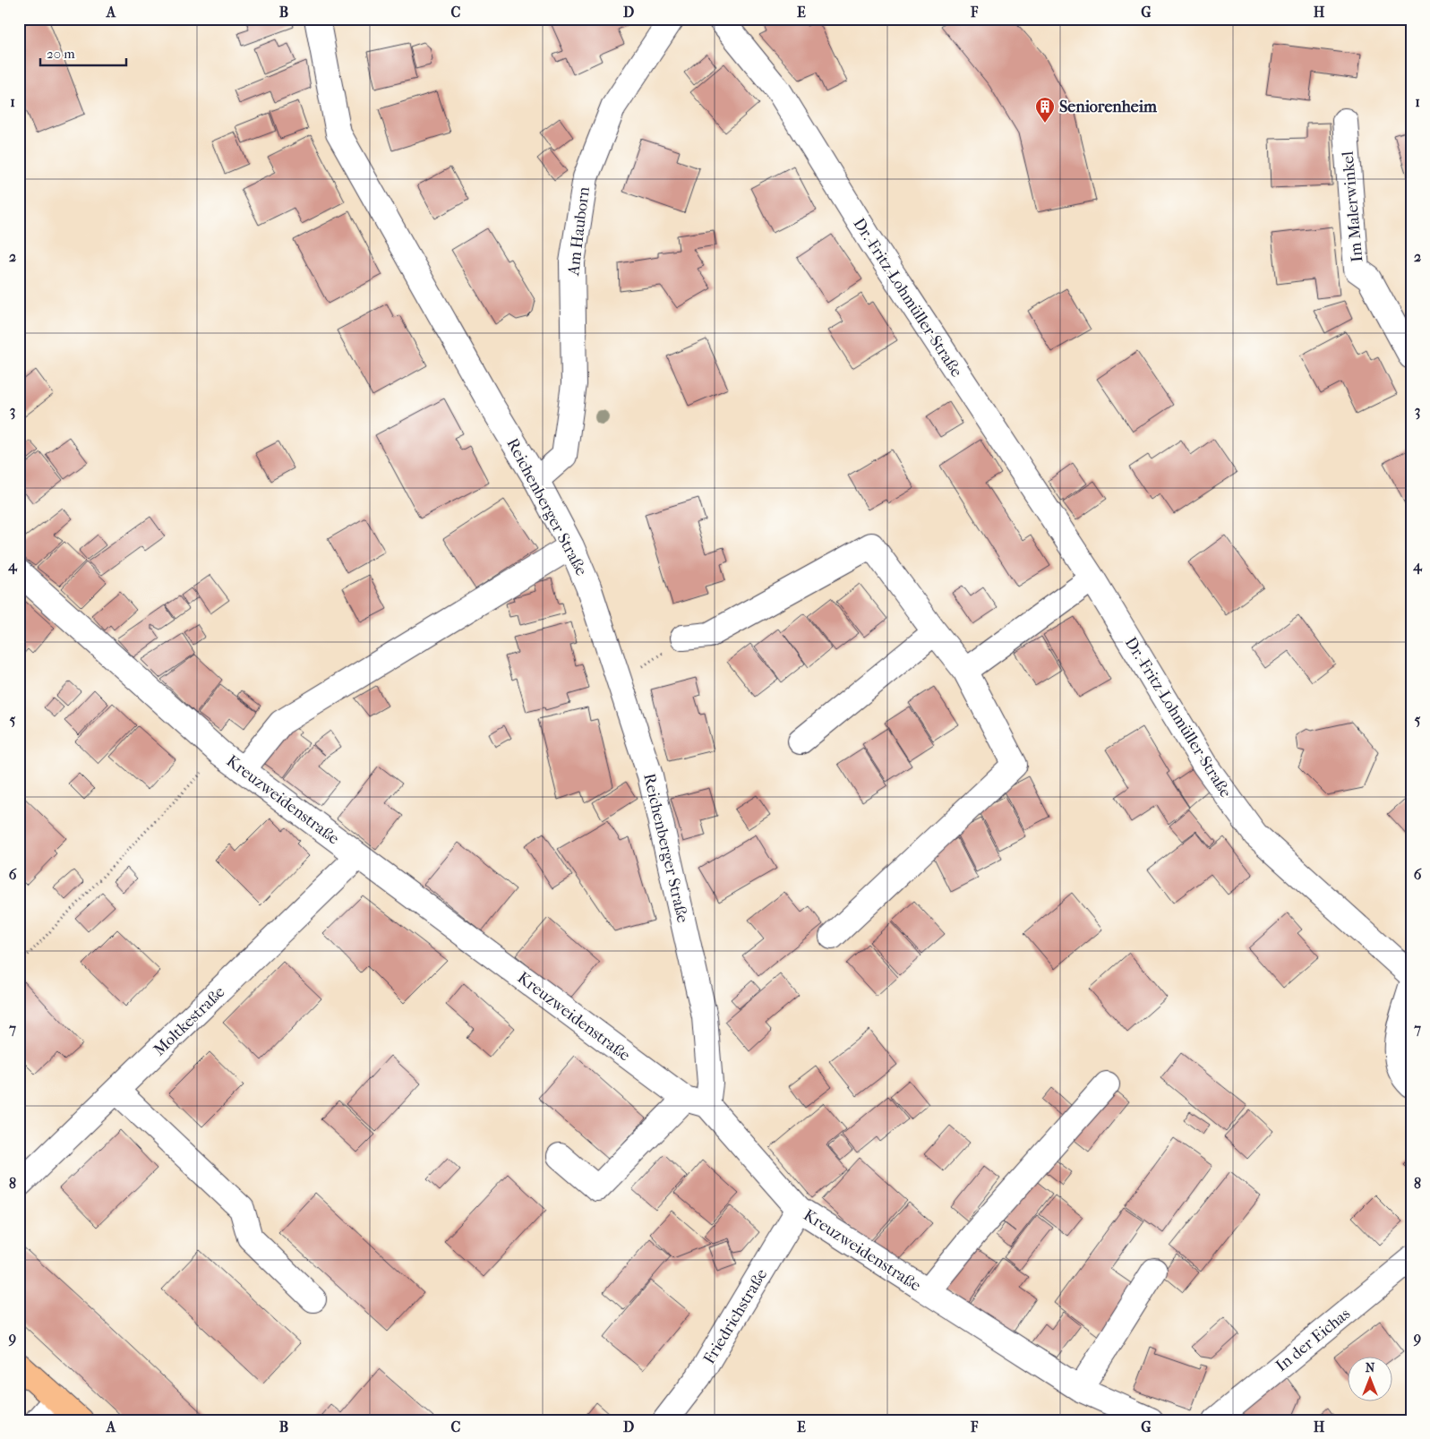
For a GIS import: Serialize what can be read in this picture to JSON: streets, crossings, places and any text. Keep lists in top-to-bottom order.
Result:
{
  "streets": {
    "street": [
      "Im Malerwinkel",
      "Am Hauborn",
      "Dr.-Fritz-Lohmüller-Straße",
      "Reichenberger Straße",
      "Kreuzweidenstraße",
      "Moltkestraße",
      "Friedrichstraße",
      "In der Eichas"
    ]
  },
  "crossings": [
    ["Am Hauborn", "Reichenberger Straße"],
    ["Reichenberger Straße", "Kreuzweidenstraße"],
    ["Kreuzweidenstraße", "Moltkestraße"],
    ["Kreuzweidenstraße", "Friedrichstraße"]
  ],
  "places": {
    "building": ["Seniorenheim"]
  },
  "scale_bar": "20 m",
  "north": "top",
  "grid": {
    "columns": [
      "A",
      "B",
      "C",
      "D",
      "E",
      "F",
      "G",
      "H"
    ],
    "rows": [
      "1",
      "2",
      "3",
      "4",
      "5",
      "6",
      "7",
      "8",
      "9"
    ]
  }
}
